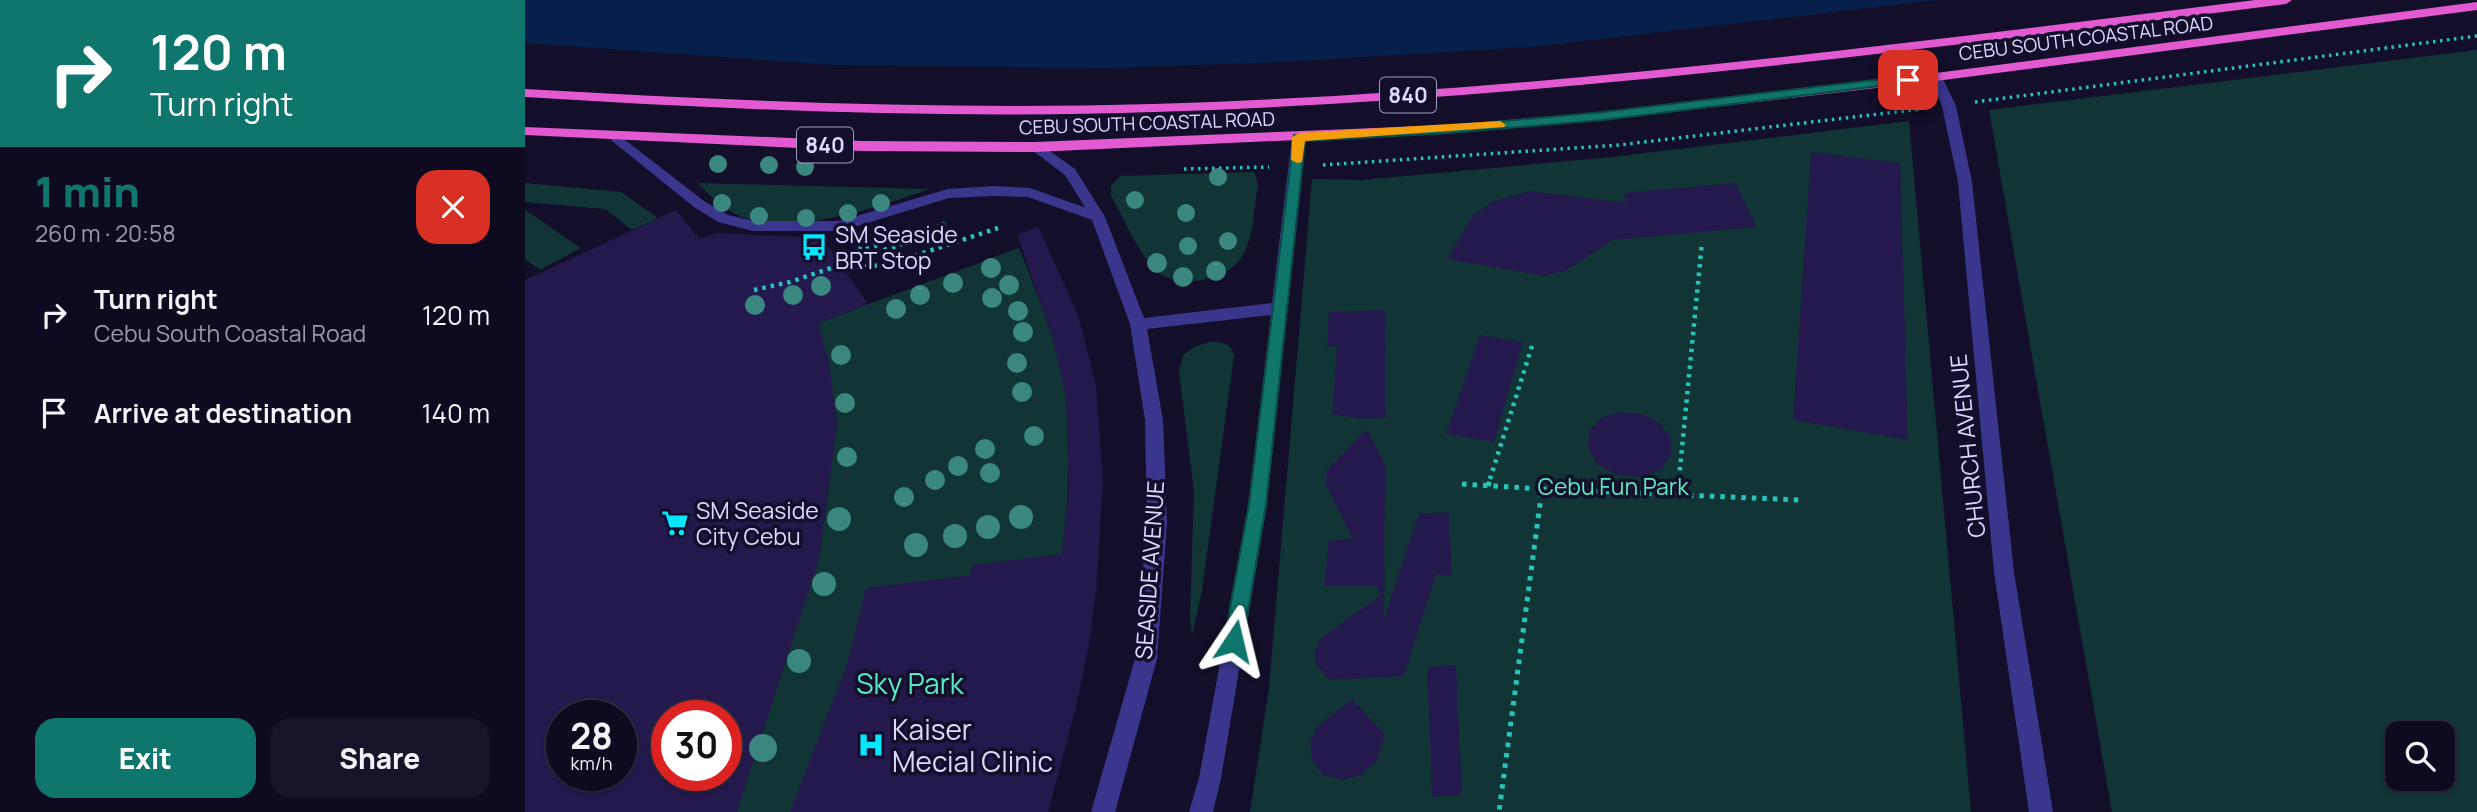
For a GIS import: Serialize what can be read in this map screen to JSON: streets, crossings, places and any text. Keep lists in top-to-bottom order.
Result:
{
  "streets": {
    "highway": ["CEBU SOUTH COASTAL ROAD", "840"],
    "street": ["CHURCH AVENUE", "SEASIDE AVENUE"]
  },
  "crossings": [
    ["CEBU SOUTH COASTAL ROAD", "CHURCH AVENUE"],
    ["CEBU SOUTH COASTAL ROAD", "SEASIDE AVENUE"]
  ],
  "parks": ["Cebu Fun Park", "Sky Park"],
  "places": {
    "bus stop": ["SM Seaside BRT Stop"],
    "supermarket": ["SM Seaside City Cebu"],
    "hospital": ["Kaiser Mecial Clinic"]
  },
  "page": {
    "turn": ["120 m", "Turn right"],
    "heading": ["1 min", "260 m · 20:58"],
    "list": [
      {
        "name": "Turn right",
        "note": "Cebu South Coastal Road",
        "value": "120 m"
      },
      {
        "name": "Arrive at destination",
        "value": "140 m"
      }
    ],
    "speed": "28 km/h",
    "limit": "30",
    "buttons": ["Exit", "Share"]
  }
}
